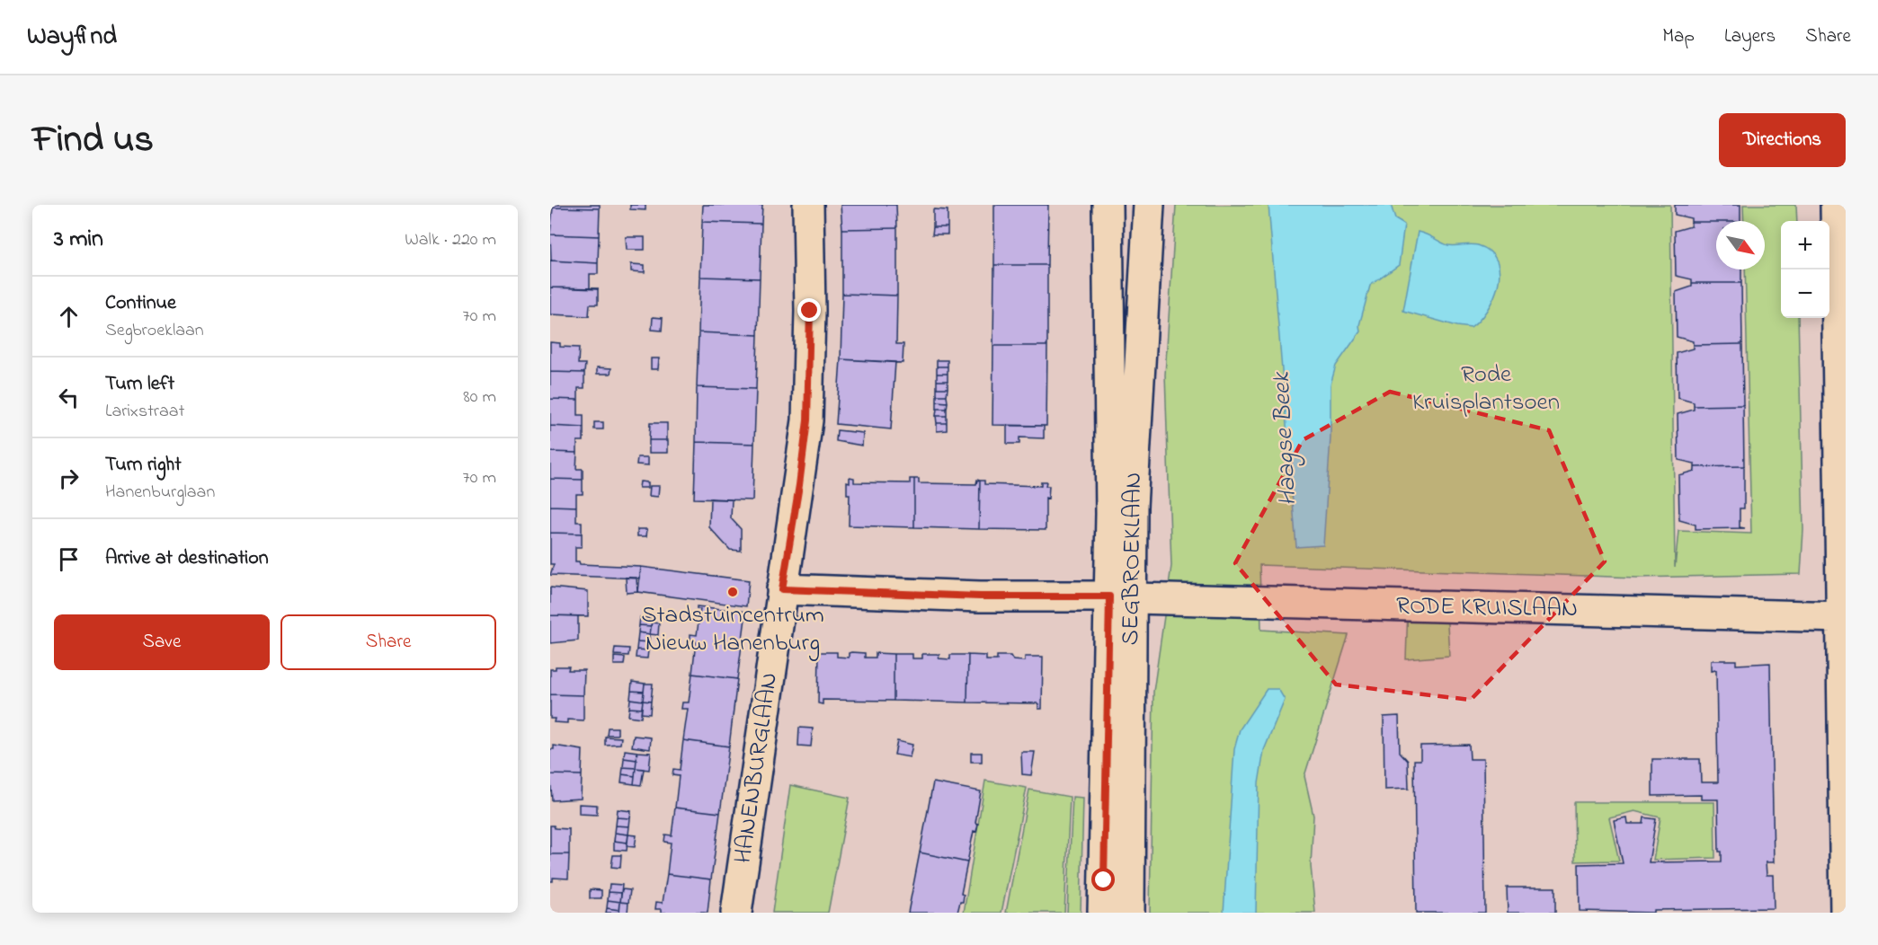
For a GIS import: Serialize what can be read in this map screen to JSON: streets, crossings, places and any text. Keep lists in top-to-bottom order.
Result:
{
  "streets": {
    "street": ["SEGBROEKLAAN", "RODE KRUISLAAN", "HANENBURGLAAN"]
  },
  "crossings": [
    ["SEGBROEKLAAN", "RODE KRUISLAAN"],
    ["RODE KRUISLAAN", "HANENBURGLAAN"]
  ],
  "water": ["Haagse Beek"],
  "parks": ["Rode Kruisplantsoen"],
  "places": ["Stadstuincentrum Nieuw Hanenburg"],
  "north": "bottom right",
  "page": {
    "header": "Wayfind",
    "nav": ["Map", "Layers", "Share"],
    "title": "Find us",
    "buttons": [
      "Directions",
      ["Save", "Share"]
    ],
    "heading": ["3 min", "Walk · 220 m"],
    "map_buttons": ["+", "−"],
    "list": [
      ["Continue", "Segbroeklaan", "70 m"],
      ["Turn left", "Larixstraat", "80 m"],
      ["Turn right", "Hanenburglaan", "70 m"],
      "Arrive at destination"
    ]
  }
}
